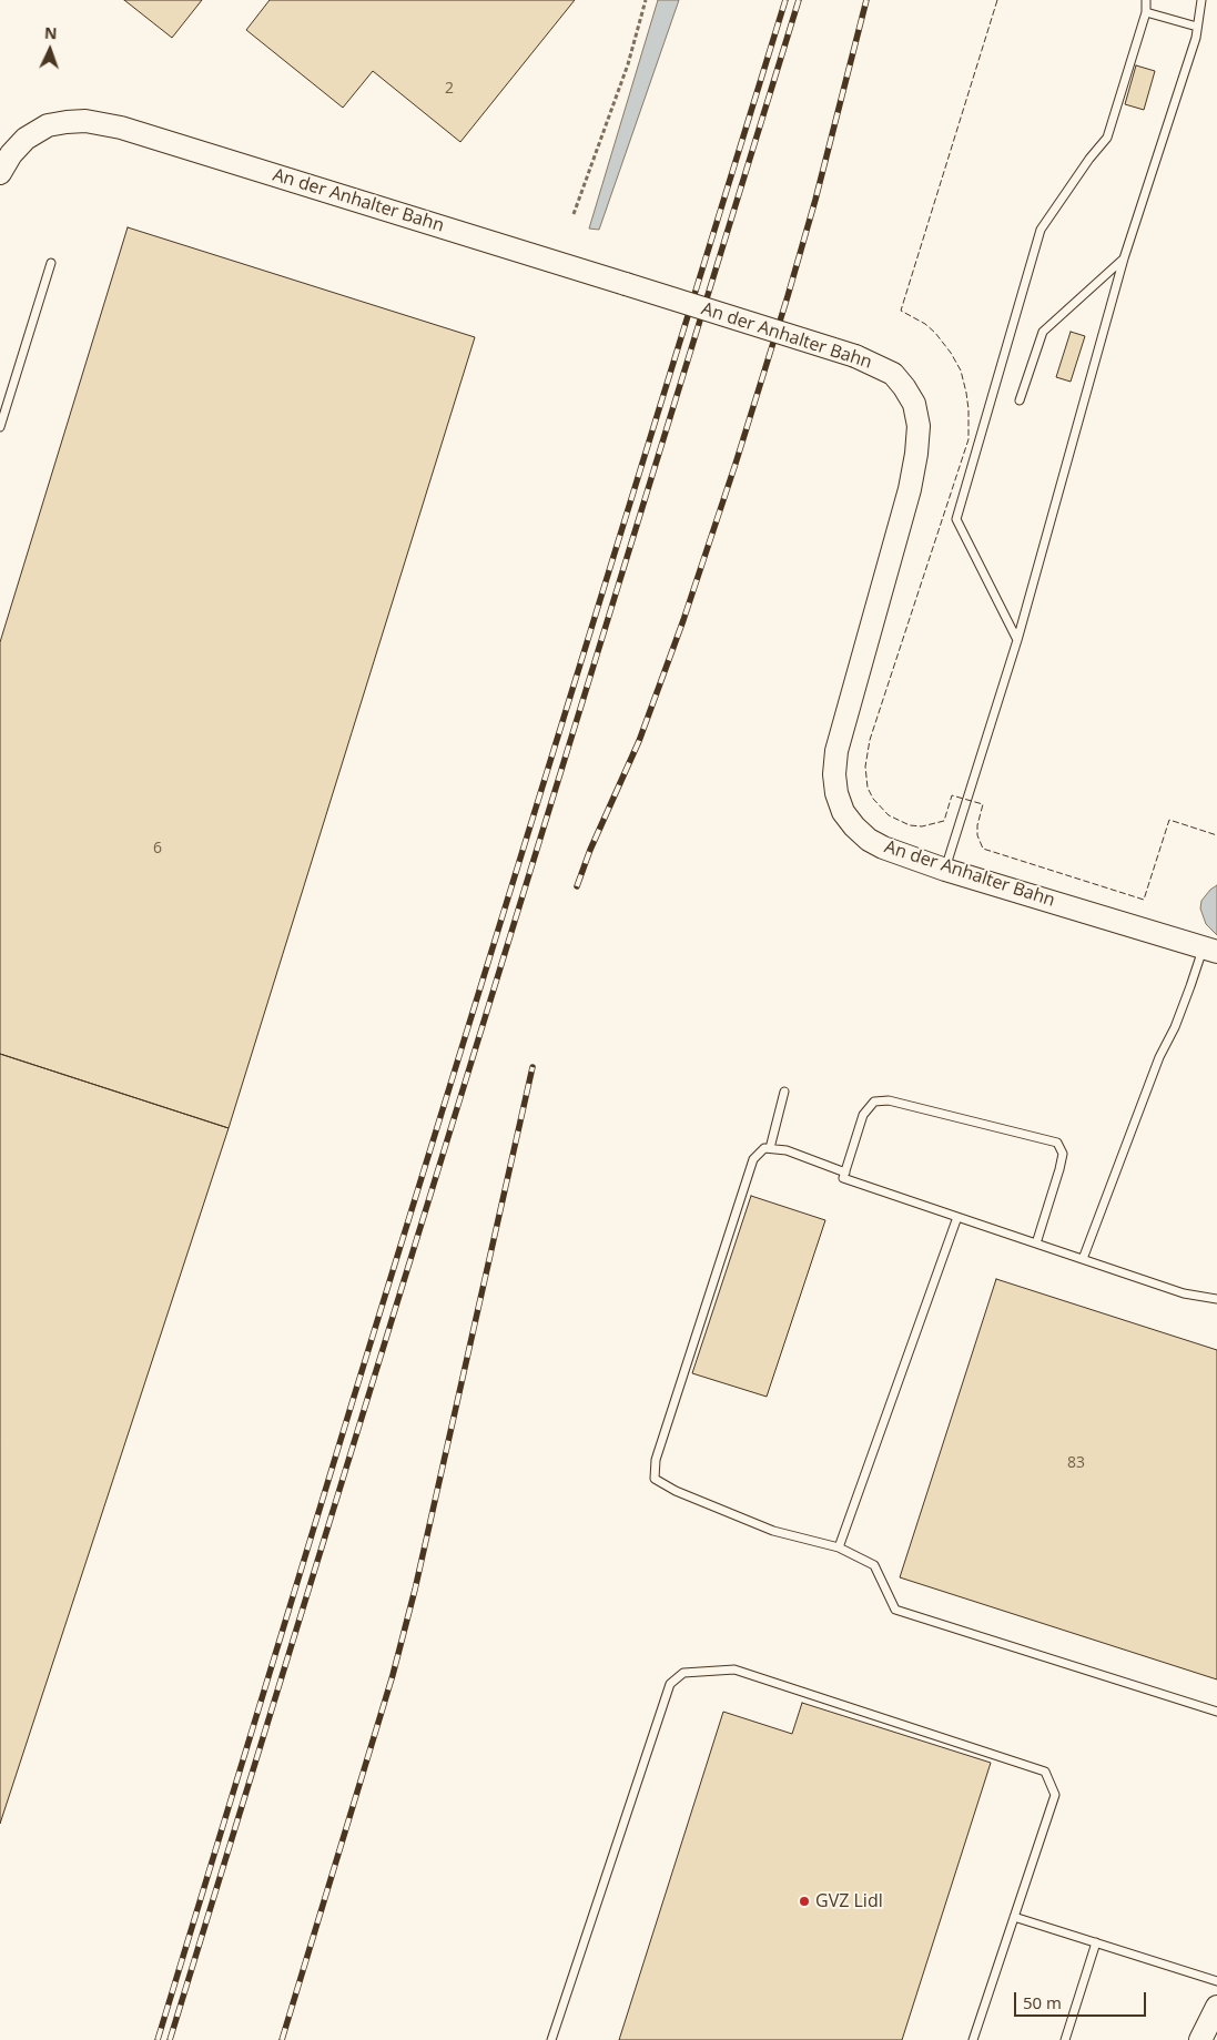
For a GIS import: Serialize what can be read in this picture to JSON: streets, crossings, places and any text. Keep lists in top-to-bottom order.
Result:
{
  "streets": {
    "street": ["An der Anhalter Bahn"]
  },
  "places": ["GVZ Lidl"],
  "house_numbers": ["2", "6", "83"],
  "scale_bar": "50 m",
  "north": "top"
}
